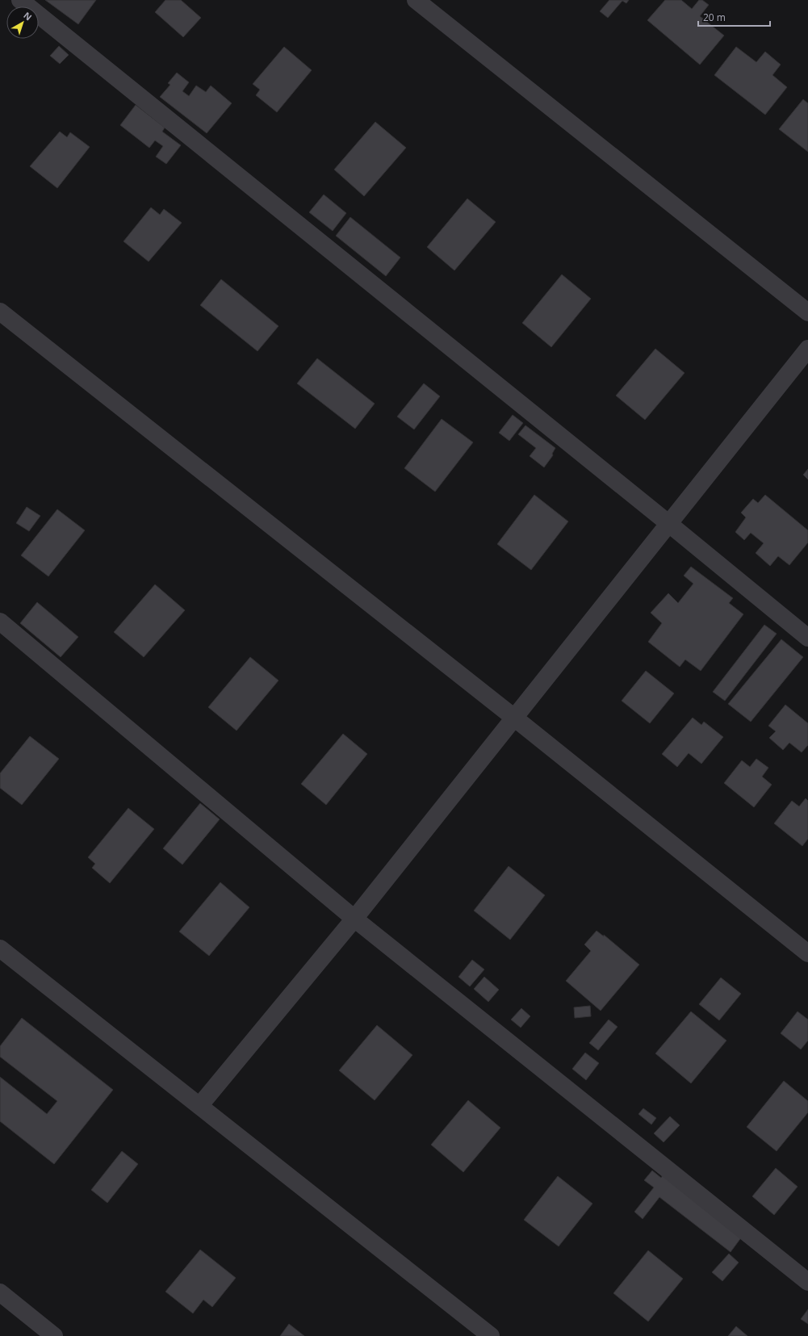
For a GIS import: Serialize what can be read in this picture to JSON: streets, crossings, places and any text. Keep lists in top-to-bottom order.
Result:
{
  "scale_bar": "20 m",
  "north": "top right"
}
